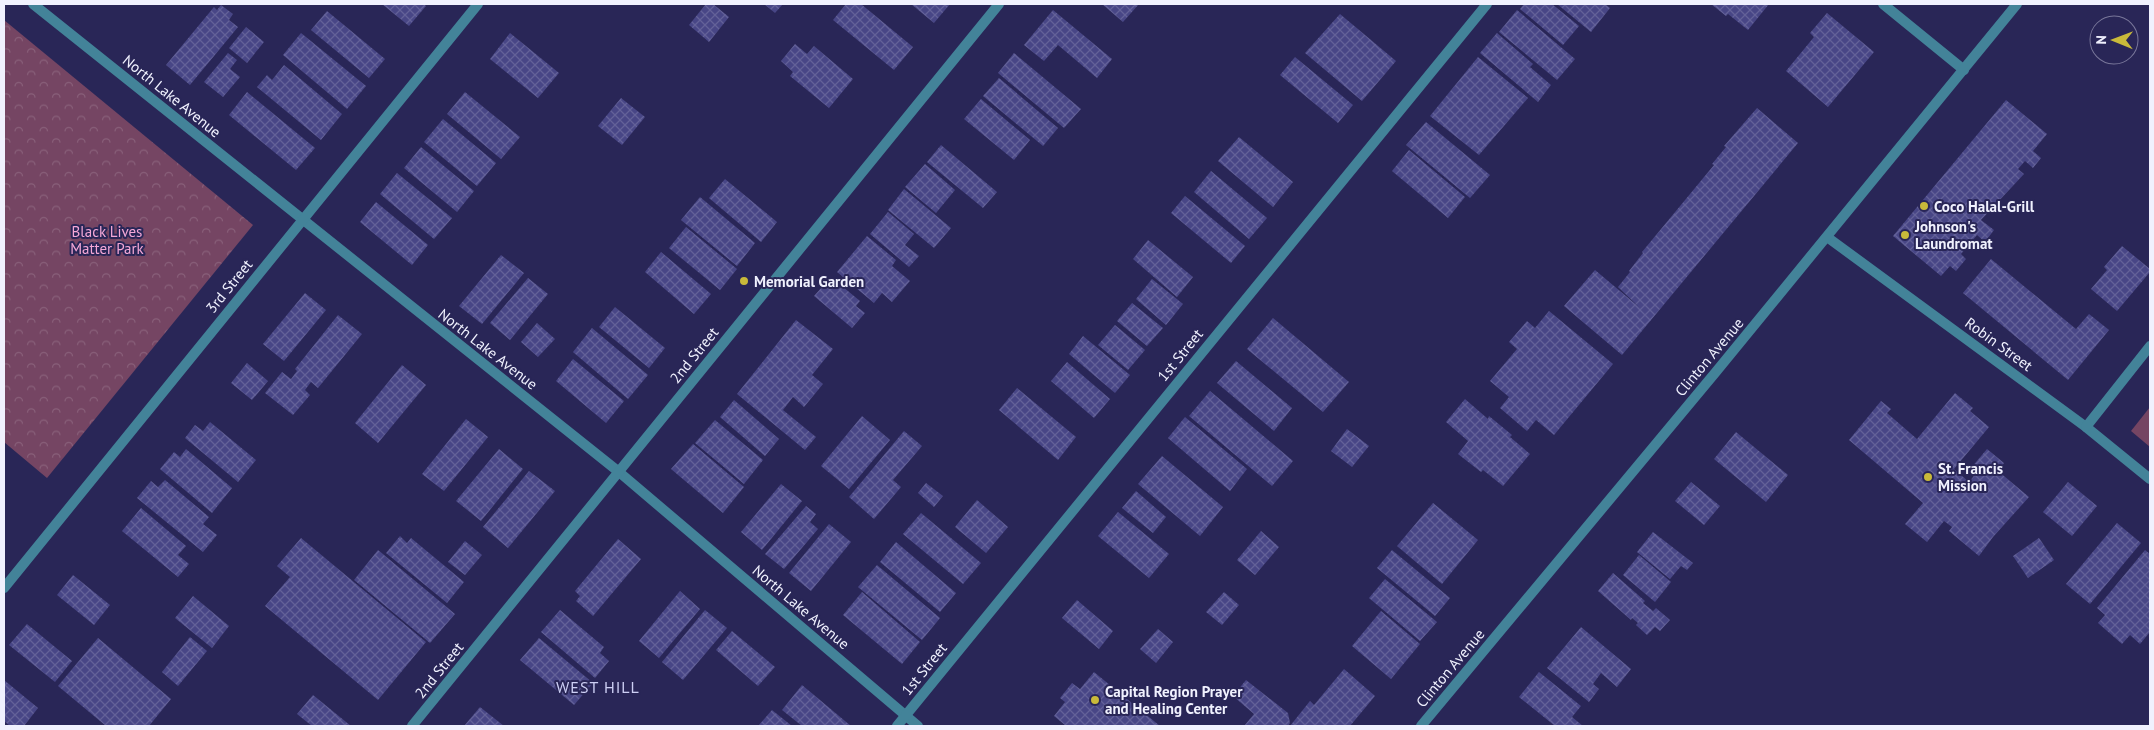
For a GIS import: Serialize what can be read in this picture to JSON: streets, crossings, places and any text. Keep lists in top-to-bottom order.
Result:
{
  "streets": {
    "street": [
      "North Lake Avenue",
      "3rd Street",
      "Robin Street",
      "2nd Street",
      "1st Street",
      "Clinton Avenue"
    ]
  },
  "crossings": [
    ["North Lake Avenue", "3rd Street"],
    ["North Lake Avenue", "2nd Street"],
    ["North Lake Avenue", "1st Street"],
    ["Robin Street", "Clinton Avenue"]
  ],
  "districts": ["WEST HILL"],
  "parks": ["Black Lives Matter Park"],
  "places": [
    "Coco Halal-Grill",
    "Johnson's Laundromat",
    "Memorial Garden",
    "St. Francis Mission",
    "Capital Region Prayer and Healing Center"
  ],
  "north": "left"
}
